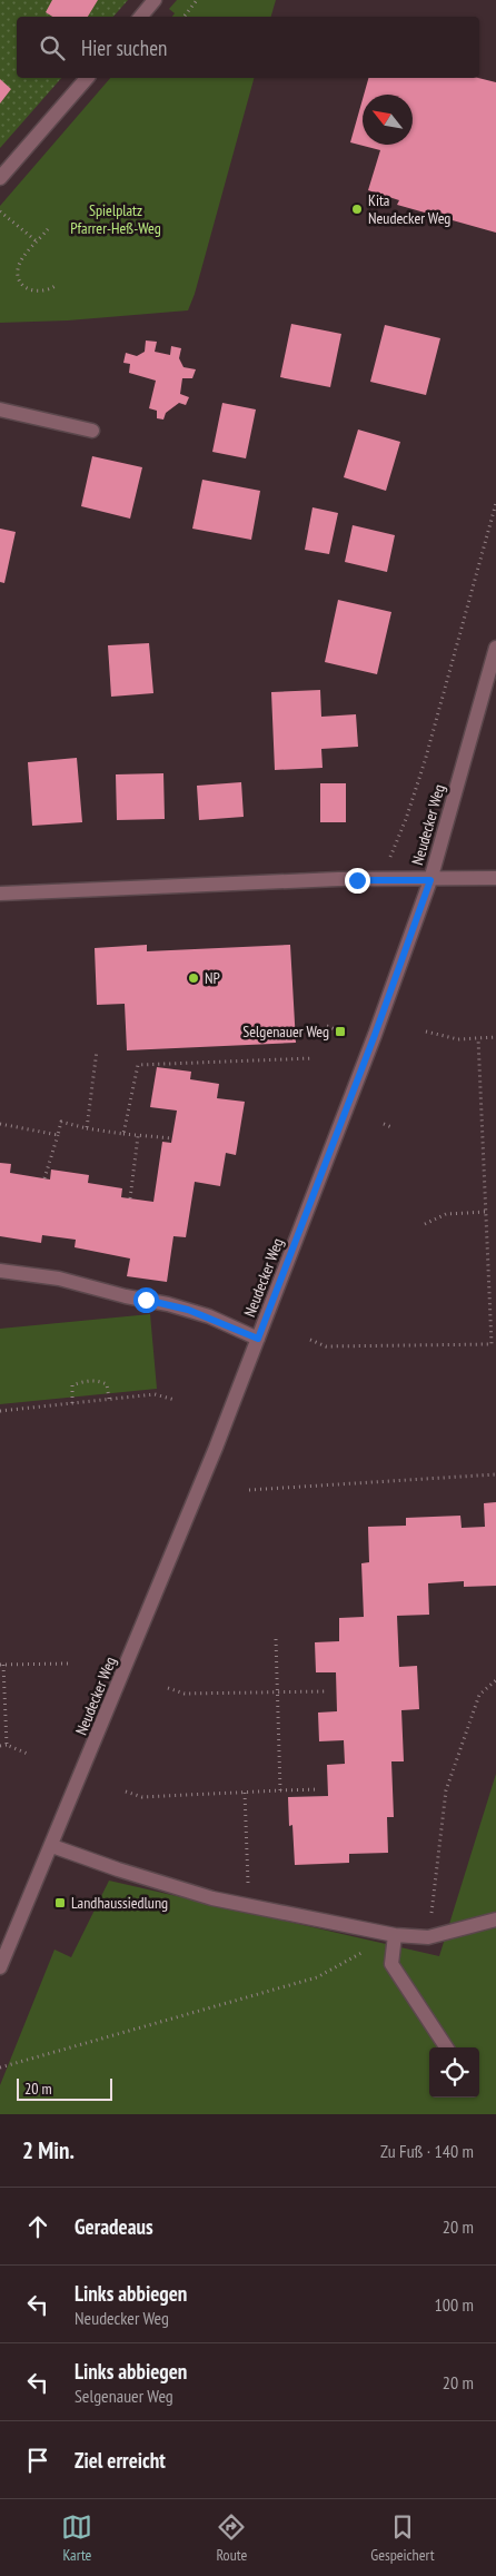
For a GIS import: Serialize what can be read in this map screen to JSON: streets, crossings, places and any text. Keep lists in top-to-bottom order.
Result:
{
  "streets": {
    "street": ["Neudecker Weg"]
  },
  "parks": ["Spielplatz Pfarrer-Heß-Weg"],
  "places": {
    "other": ["Kita Neudecker Weg", "NP"],
    "transit": ["Selgenauer Weg", "Landhaussiedlung"]
  },
  "scale_bar": "20 m",
  "north": "top left",
  "page": {
    "search": "Hier suchen",
    "scale": "20 m",
    "heading": ["2 Min.", "Zu Fuß · 140 m"],
    "list": [
      ["Geradeaus", "20 m"],
      ["Links abbiegen", "Neudecker Weg", "100 m"],
      ["Links abbiegen", "Selgenauer Weg", "20 m"],
      "Ziel erreicht"
    ],
    "nav": ["Karte", "Route", "Gespeichert"]
  }
}
